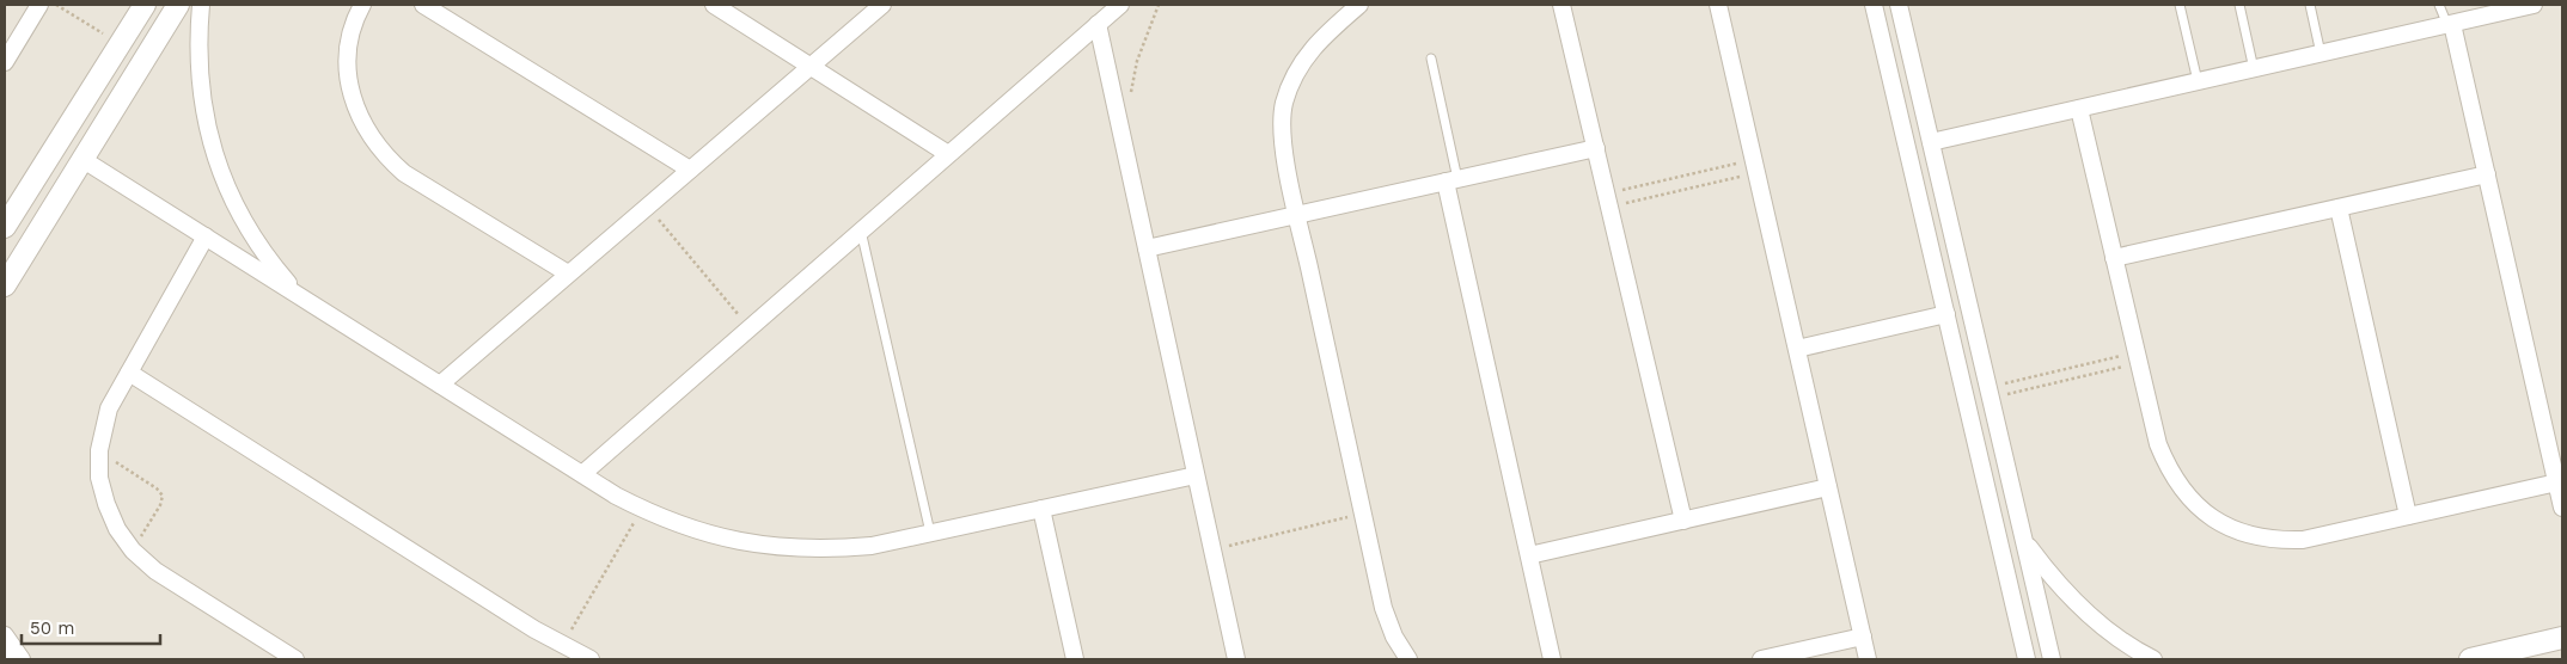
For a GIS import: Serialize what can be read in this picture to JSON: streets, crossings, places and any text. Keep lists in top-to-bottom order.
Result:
{
  "scale_bar": "50 m"
}
